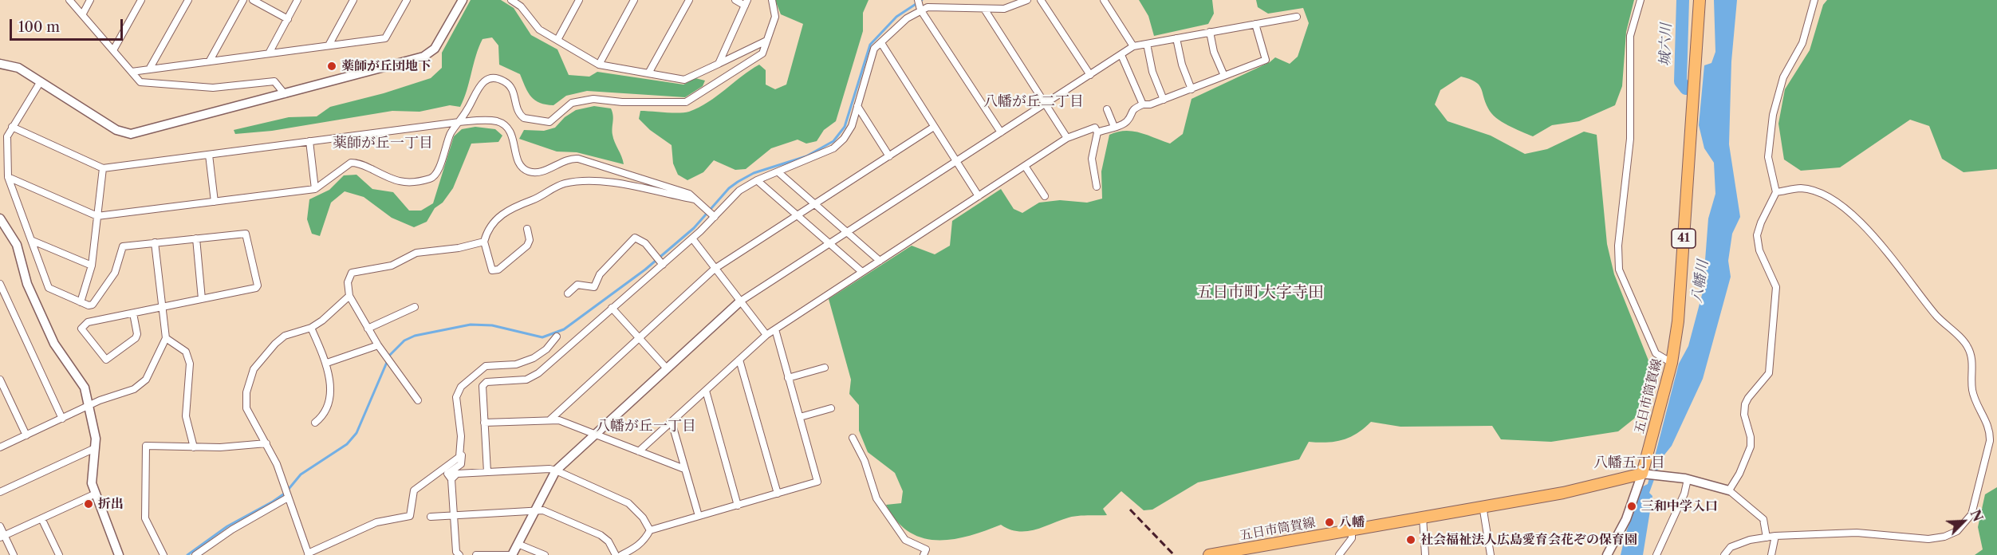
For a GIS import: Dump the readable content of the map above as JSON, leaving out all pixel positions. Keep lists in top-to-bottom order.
{
  "streets": {
    "main road": ["41", "五日市筒賀線"]
  },
  "districts": [
    "八幡が丘二丁目",
    "薬師が丘一丁目",
    "五日市町大字寺田",
    "八幡が丘一丁目",
    "八幡五丁目"
  ],
  "water": ["城六川", "八幡川"],
  "places": [
    "薬師が丘団地下",
    "折出",
    "三和中学入口",
    "八幡",
    "社会福祉法人広島愛育会花ぞの保育園"
  ],
  "scale_bar": "100 m",
  "north": "top right"
}
